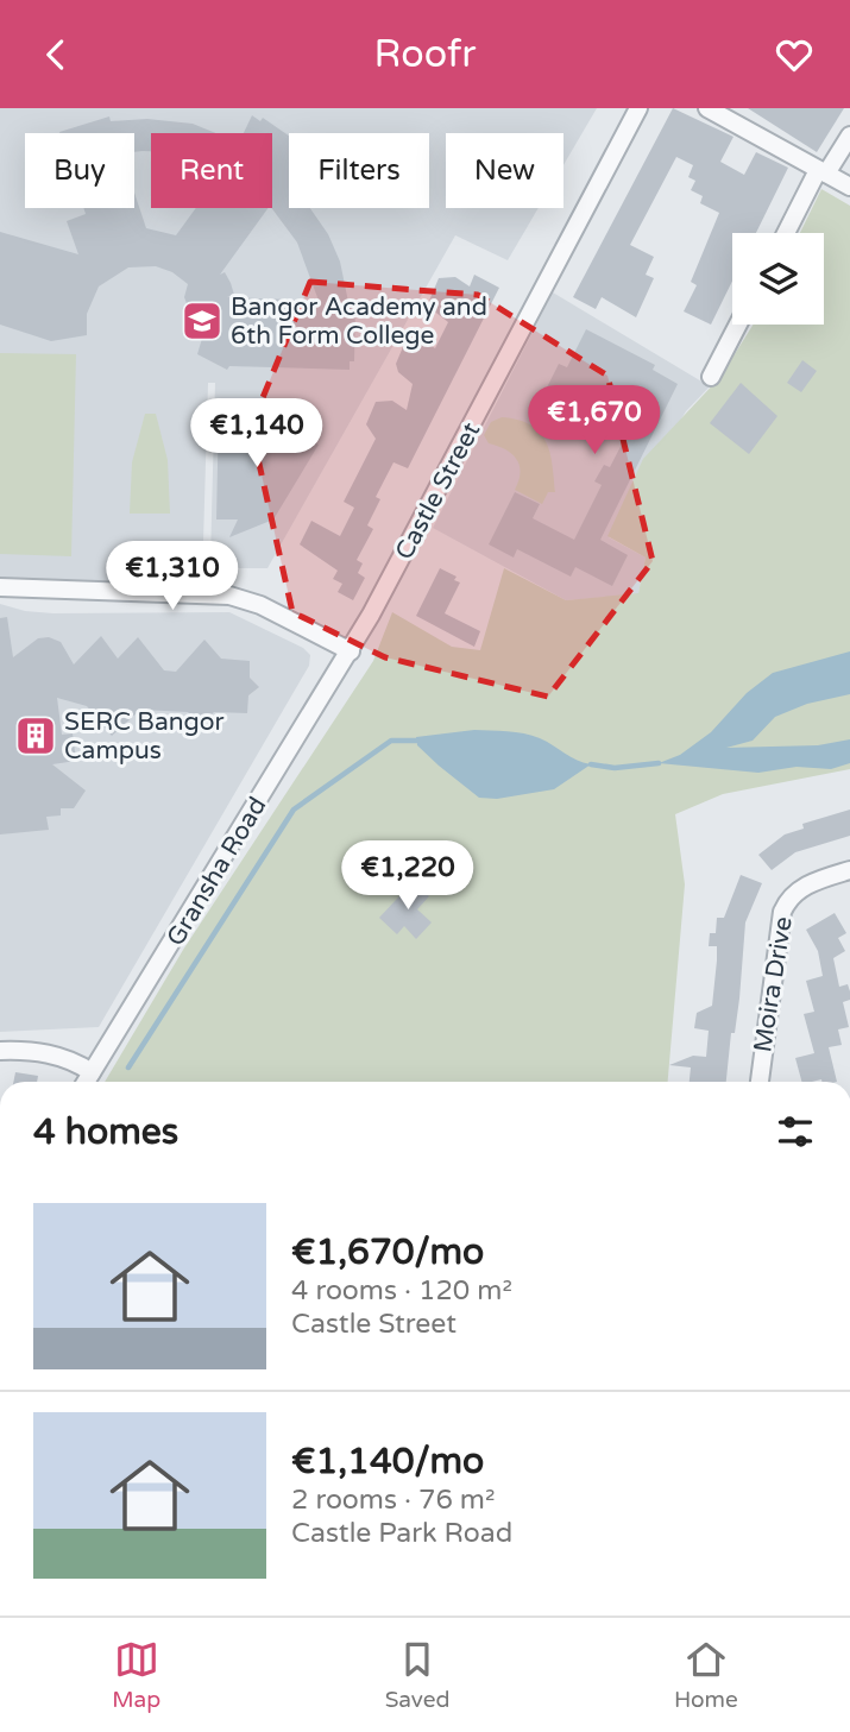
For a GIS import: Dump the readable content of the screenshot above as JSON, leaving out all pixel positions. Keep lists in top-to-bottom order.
{
  "streets": {
    "street": ["Castle Street", "Gransha Road", "Moira Drive"]
  },
  "crossings": [
    ["Castle Street", "Gransha Road"]
  ],
  "places": {
    "school or university": ["Bangor Academy and 6th Form College"],
    "building": ["SERC Bangor Campus"]
  },
  "page": {
    "header": "Roofr",
    "chip": [
      "Buy",
      "Rent",
      "Filters",
      "New"
    ],
    "price": [
      "€1,670",
      "€1,140",
      "€1,310",
      "€1,220"
    ],
    "heading": "4 homes",
    "list": [
      {
        "name": "€1,670/mo",
        "note": "4 rooms · 120 m² · Castle Street"
      },
      {
        "name": "€1,140/mo",
        "note": "2 rooms · 76 m² · Castle Park Road"
      }
    ],
    "tabs": ["Map", "Saved", "Home"]
  }
}
